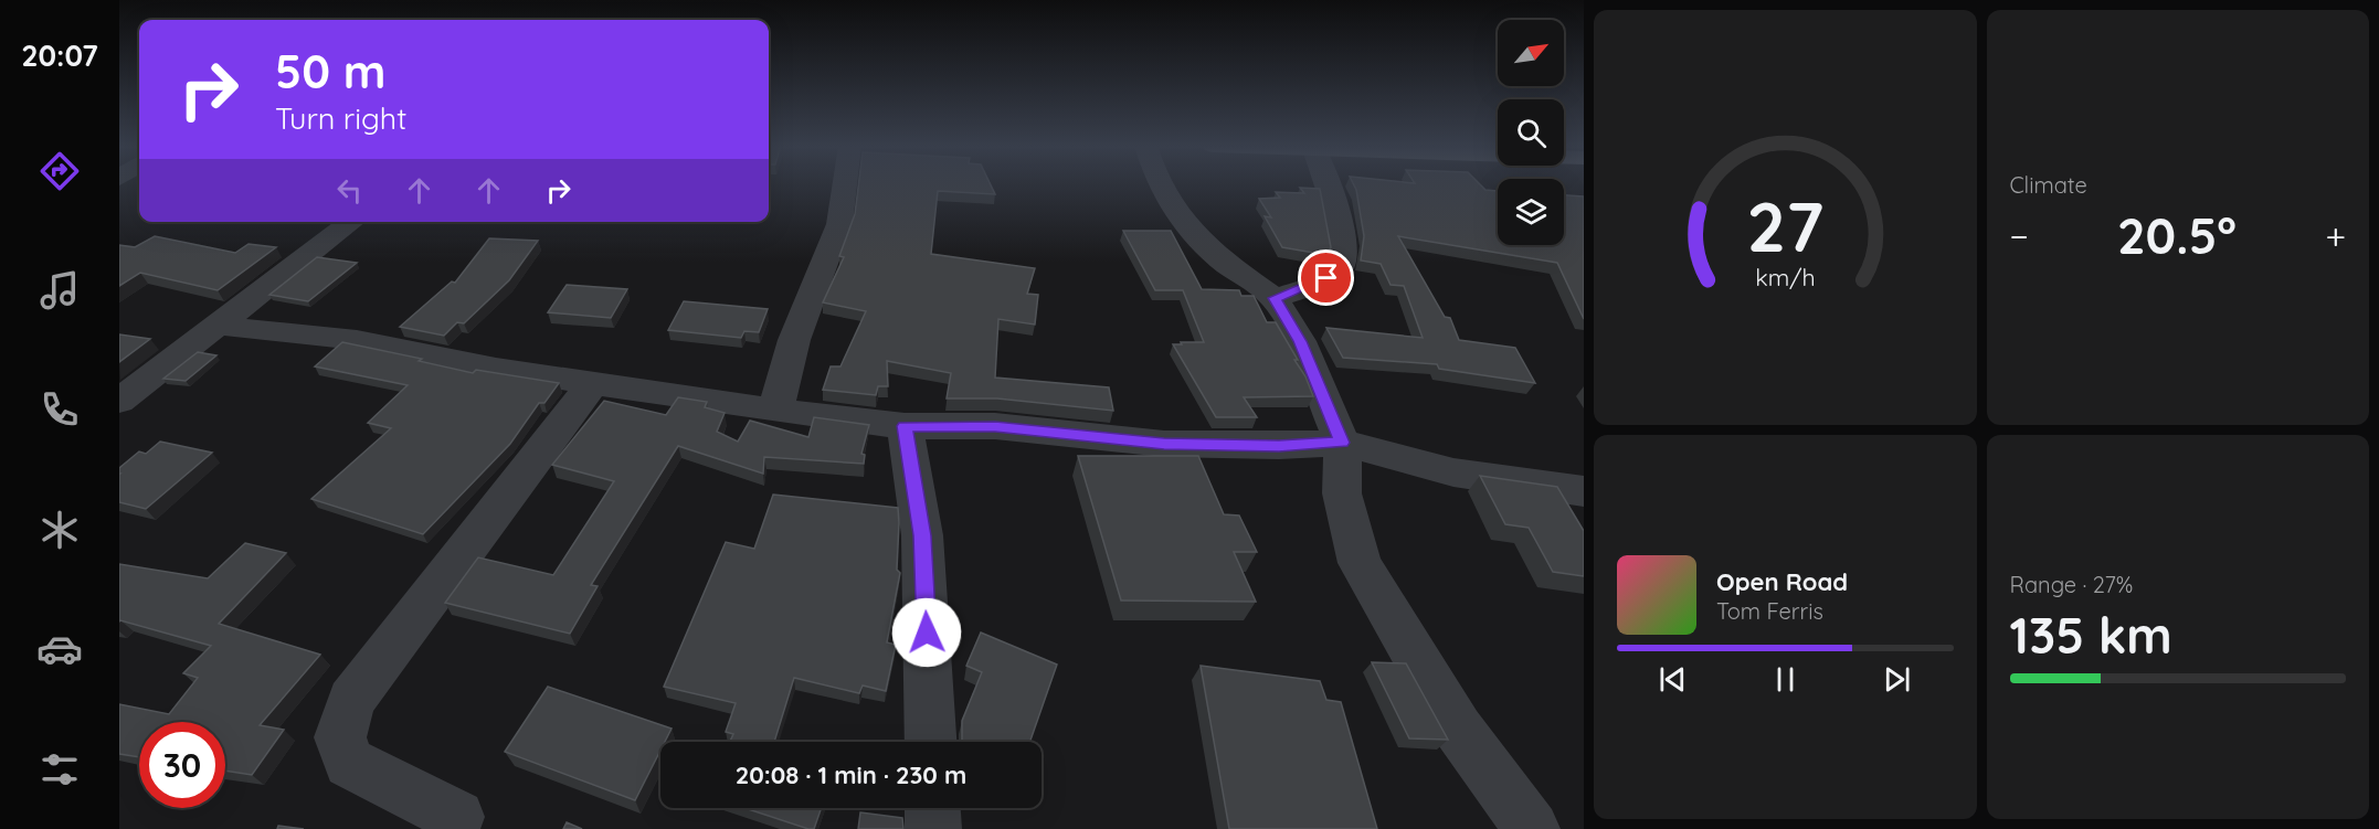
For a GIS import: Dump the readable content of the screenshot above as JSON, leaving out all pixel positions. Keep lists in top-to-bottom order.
{
  "north": "top right",
  "page": {
    "tabs": "20:07",
    "tile": [
      "Climate",
      ["Range · 27%", "135 km"]
    ],
    "turn": ["50 m", "Turn right"],
    "heat": ["−", "20.5°", "+"],
    "song": ["Open Road", "Tom Ferris"],
    "limit": "30",
    "trip": "20:08 · 1 min · 230 m",
    "gauge": ["27", "km/h"]
  }
}
